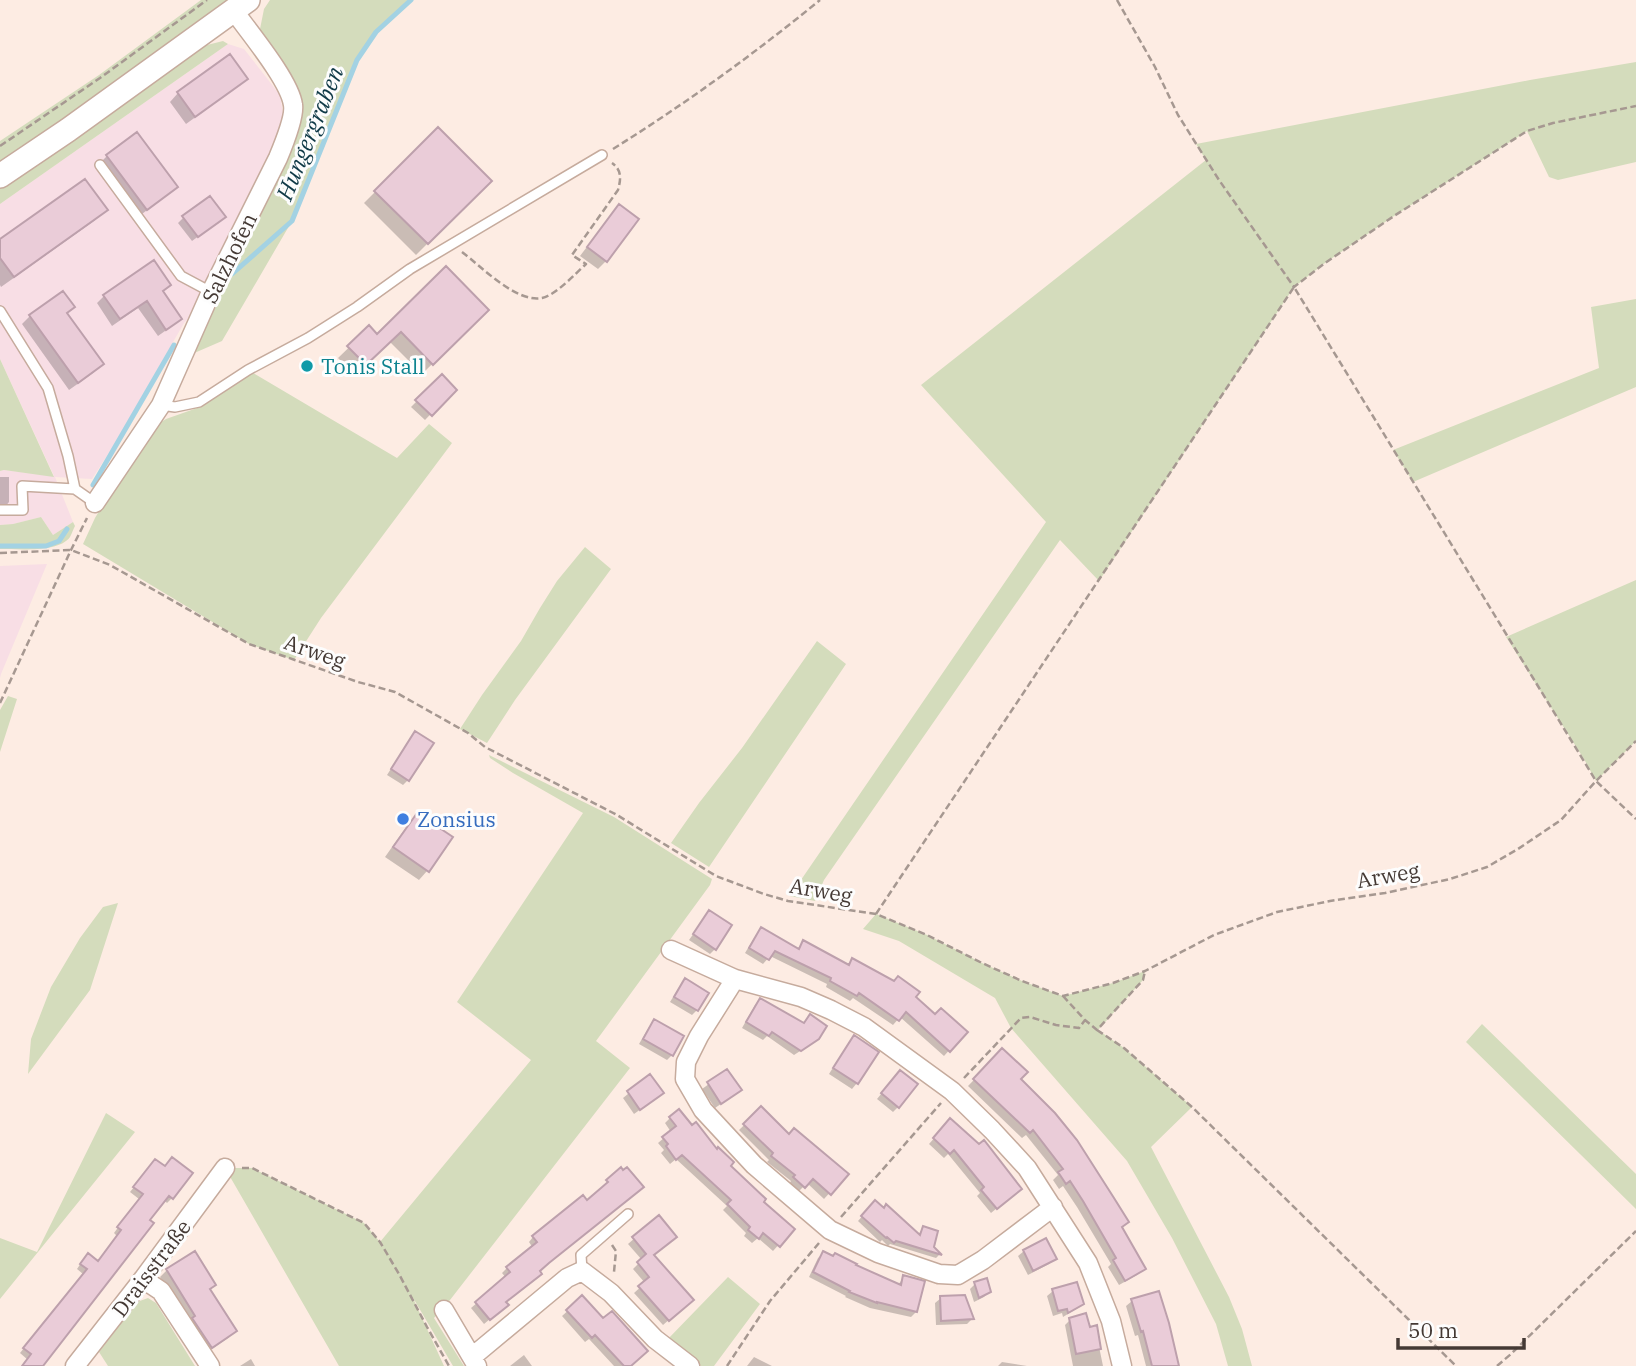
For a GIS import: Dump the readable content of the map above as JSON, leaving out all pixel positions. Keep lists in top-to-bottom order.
{
  "streets": {
    "street": ["Salzhofen", "Draisstraße"],
    "path": ["Arweg"]
  },
  "water": ["Hungergraben"],
  "places": ["Tonis Stall", "Zonsius"],
  "scale_bar": "50 m"
}
